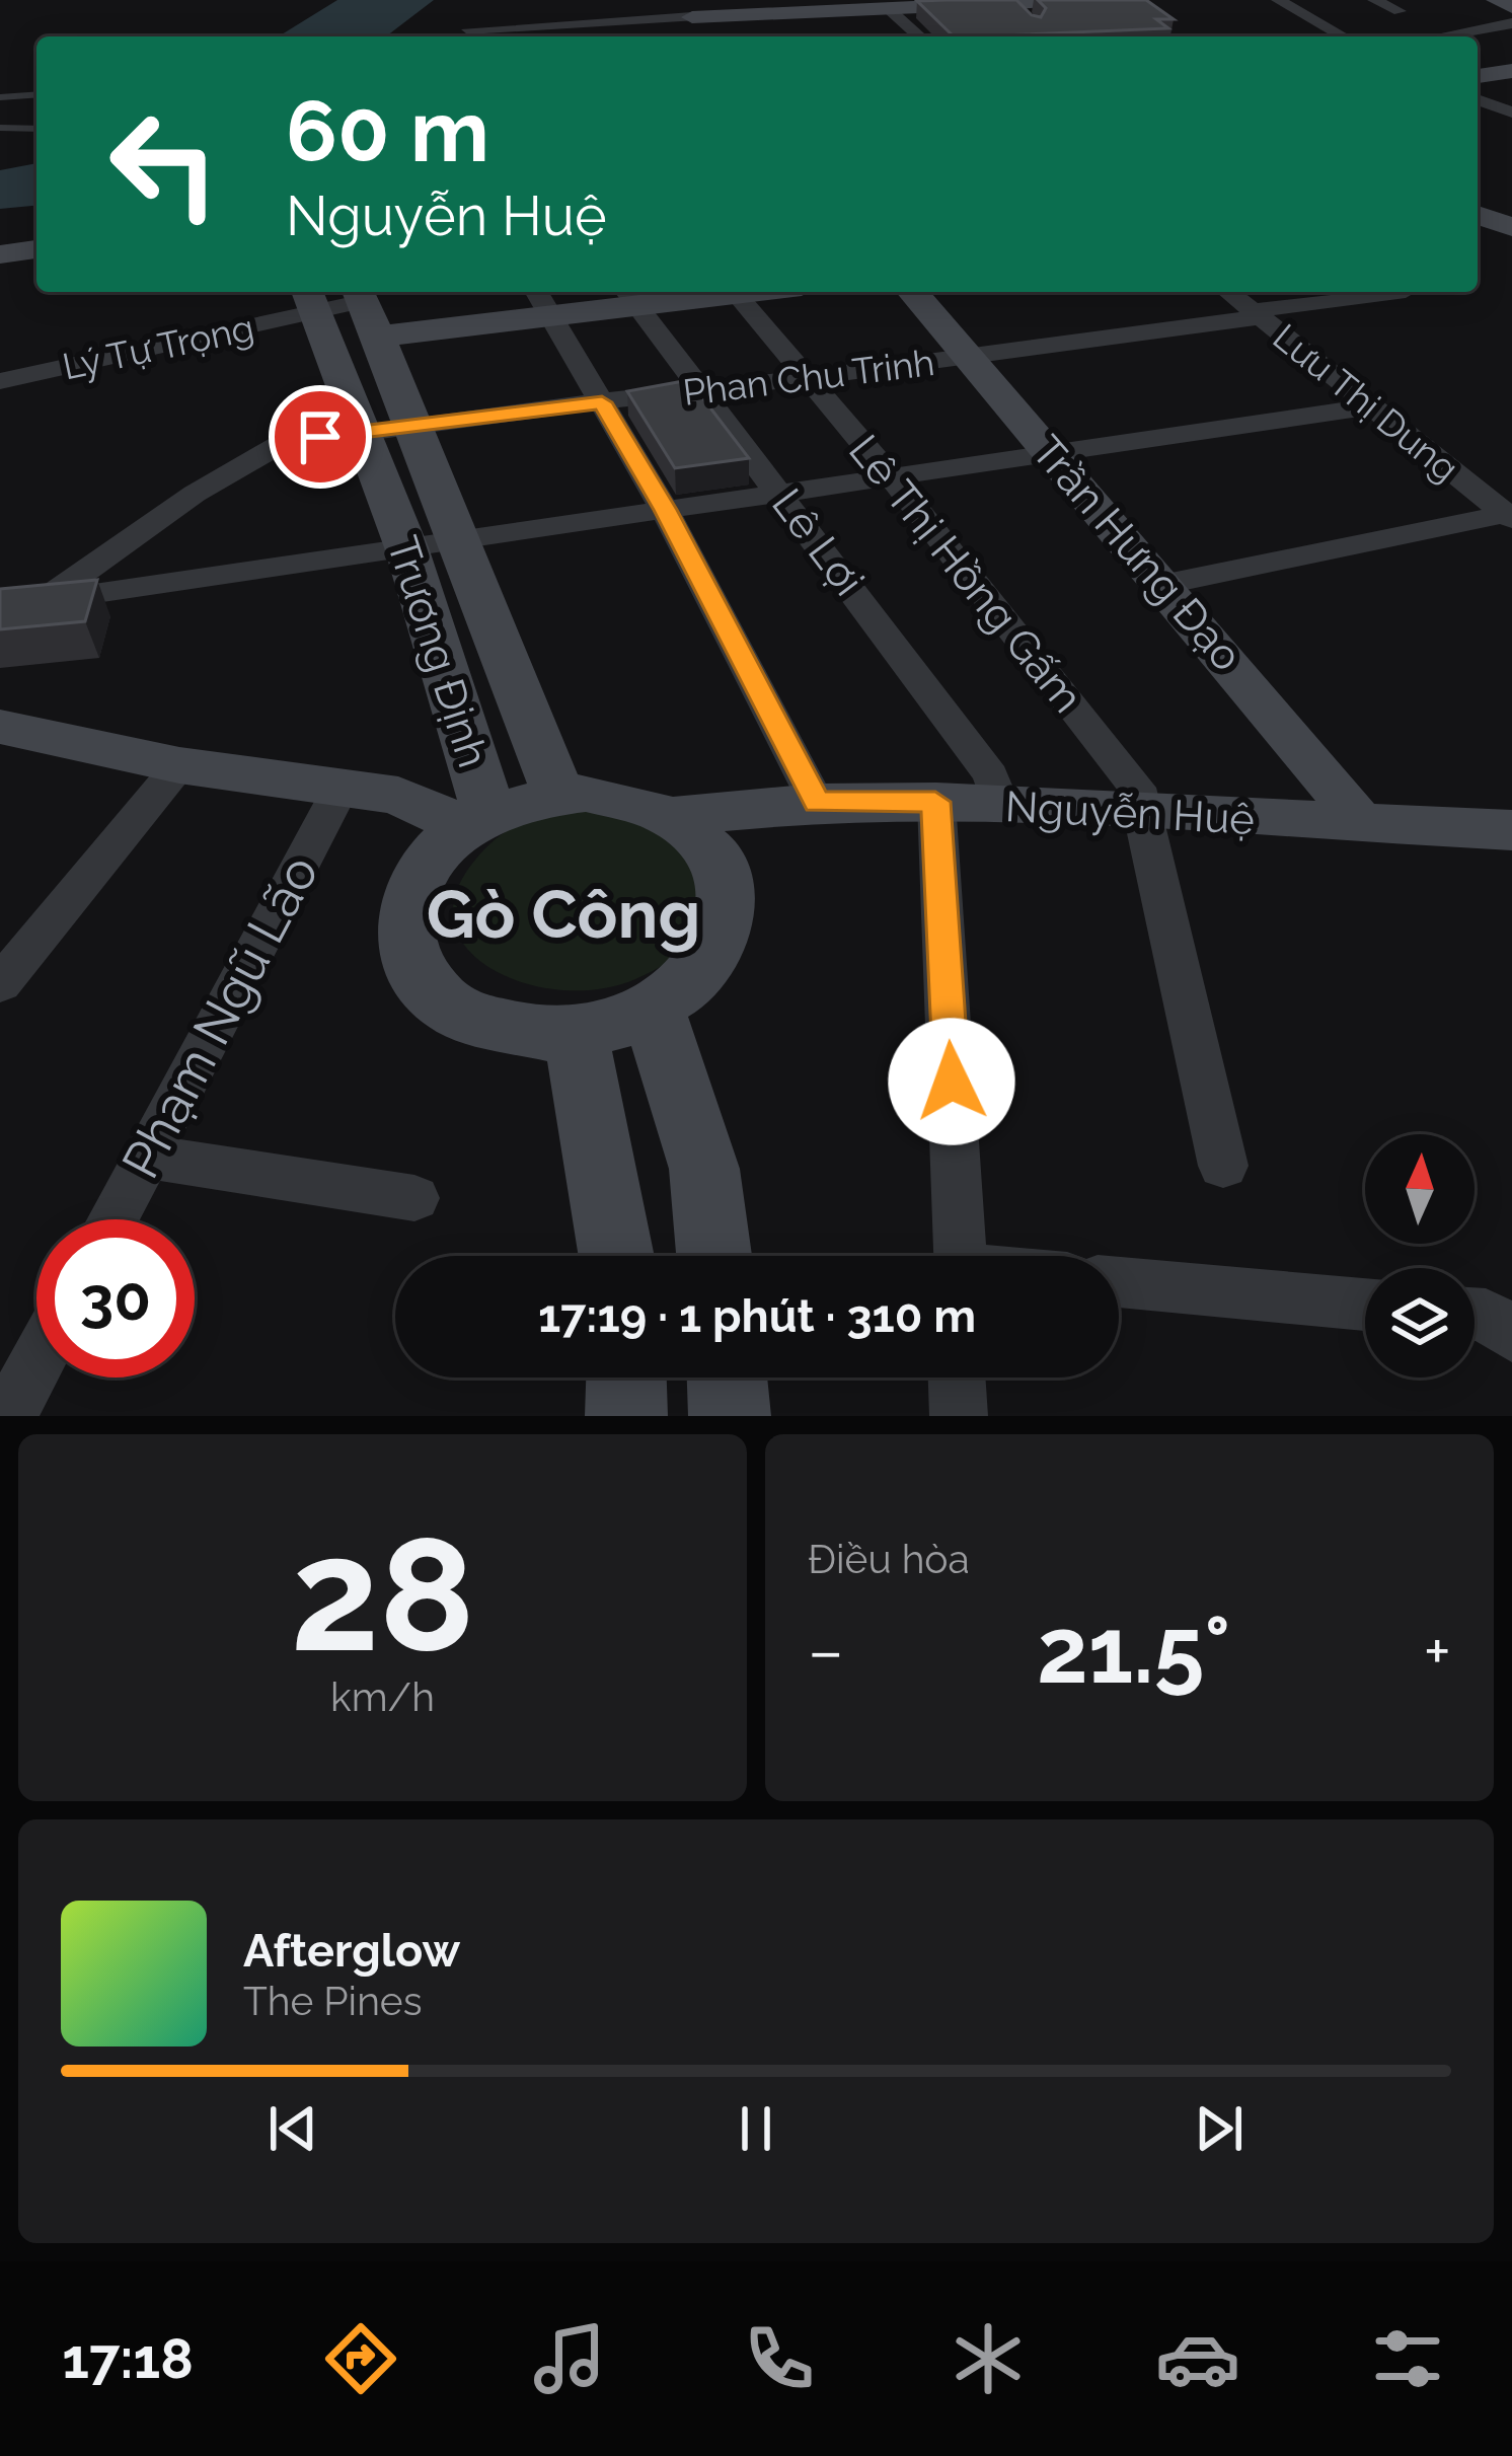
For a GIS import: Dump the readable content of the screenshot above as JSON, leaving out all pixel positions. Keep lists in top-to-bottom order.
{
  "streets": {
    "main road": ["Trần Hưng Đạo", "Trương Định", "Nguyễn Huệ"],
    "street": [
      "Lý Tự Trọng",
      "Phan Chu Trinh",
      "Lưu Thị Dung",
      "Lê Lợi",
      "Lê Thị Hồng Gấm",
      "Phạm Ngũ Lão"
    ]
  },
  "crossings": [
    ["Lý Tự Trọng", "Trương Định"],
    ["Phan Chu Trinh", "Lưu Thị Dung"],
    ["Phan Chu Trinh", "Lê Lợi"],
    ["Phan Chu Trinh", "Trần Hưng Đạo"],
    ["Phan Chu Trinh", "Lê Thị Hồng Gấm"],
    ["Phan Chu Trinh", "Trương Định"],
    ["Lê Lợi", "Nguyễn Huệ"],
    ["Trần Hưng Đạo", "Nguyễn Huệ"],
    ["Lê Thị Hồng Gấm", "Nguyễn Huệ"],
    ["Trương Định", "Nguyễn Huệ"]
  ],
  "districts": ["Gò Công"],
  "north": "top",
  "page": {
    "turn": ["60 m", "Nguyễn Huệ"],
    "limit": "30",
    "trip": "17:19 · 1 phút · 310 m",
    "tile": [
      ["28", "km/h"],
      "Điều hòa"
    ],
    "heat": ["−", "21.5°", "+"],
    "song": ["Afterglow", "The Pines"],
    "tabs": "17:18"
  }
}
